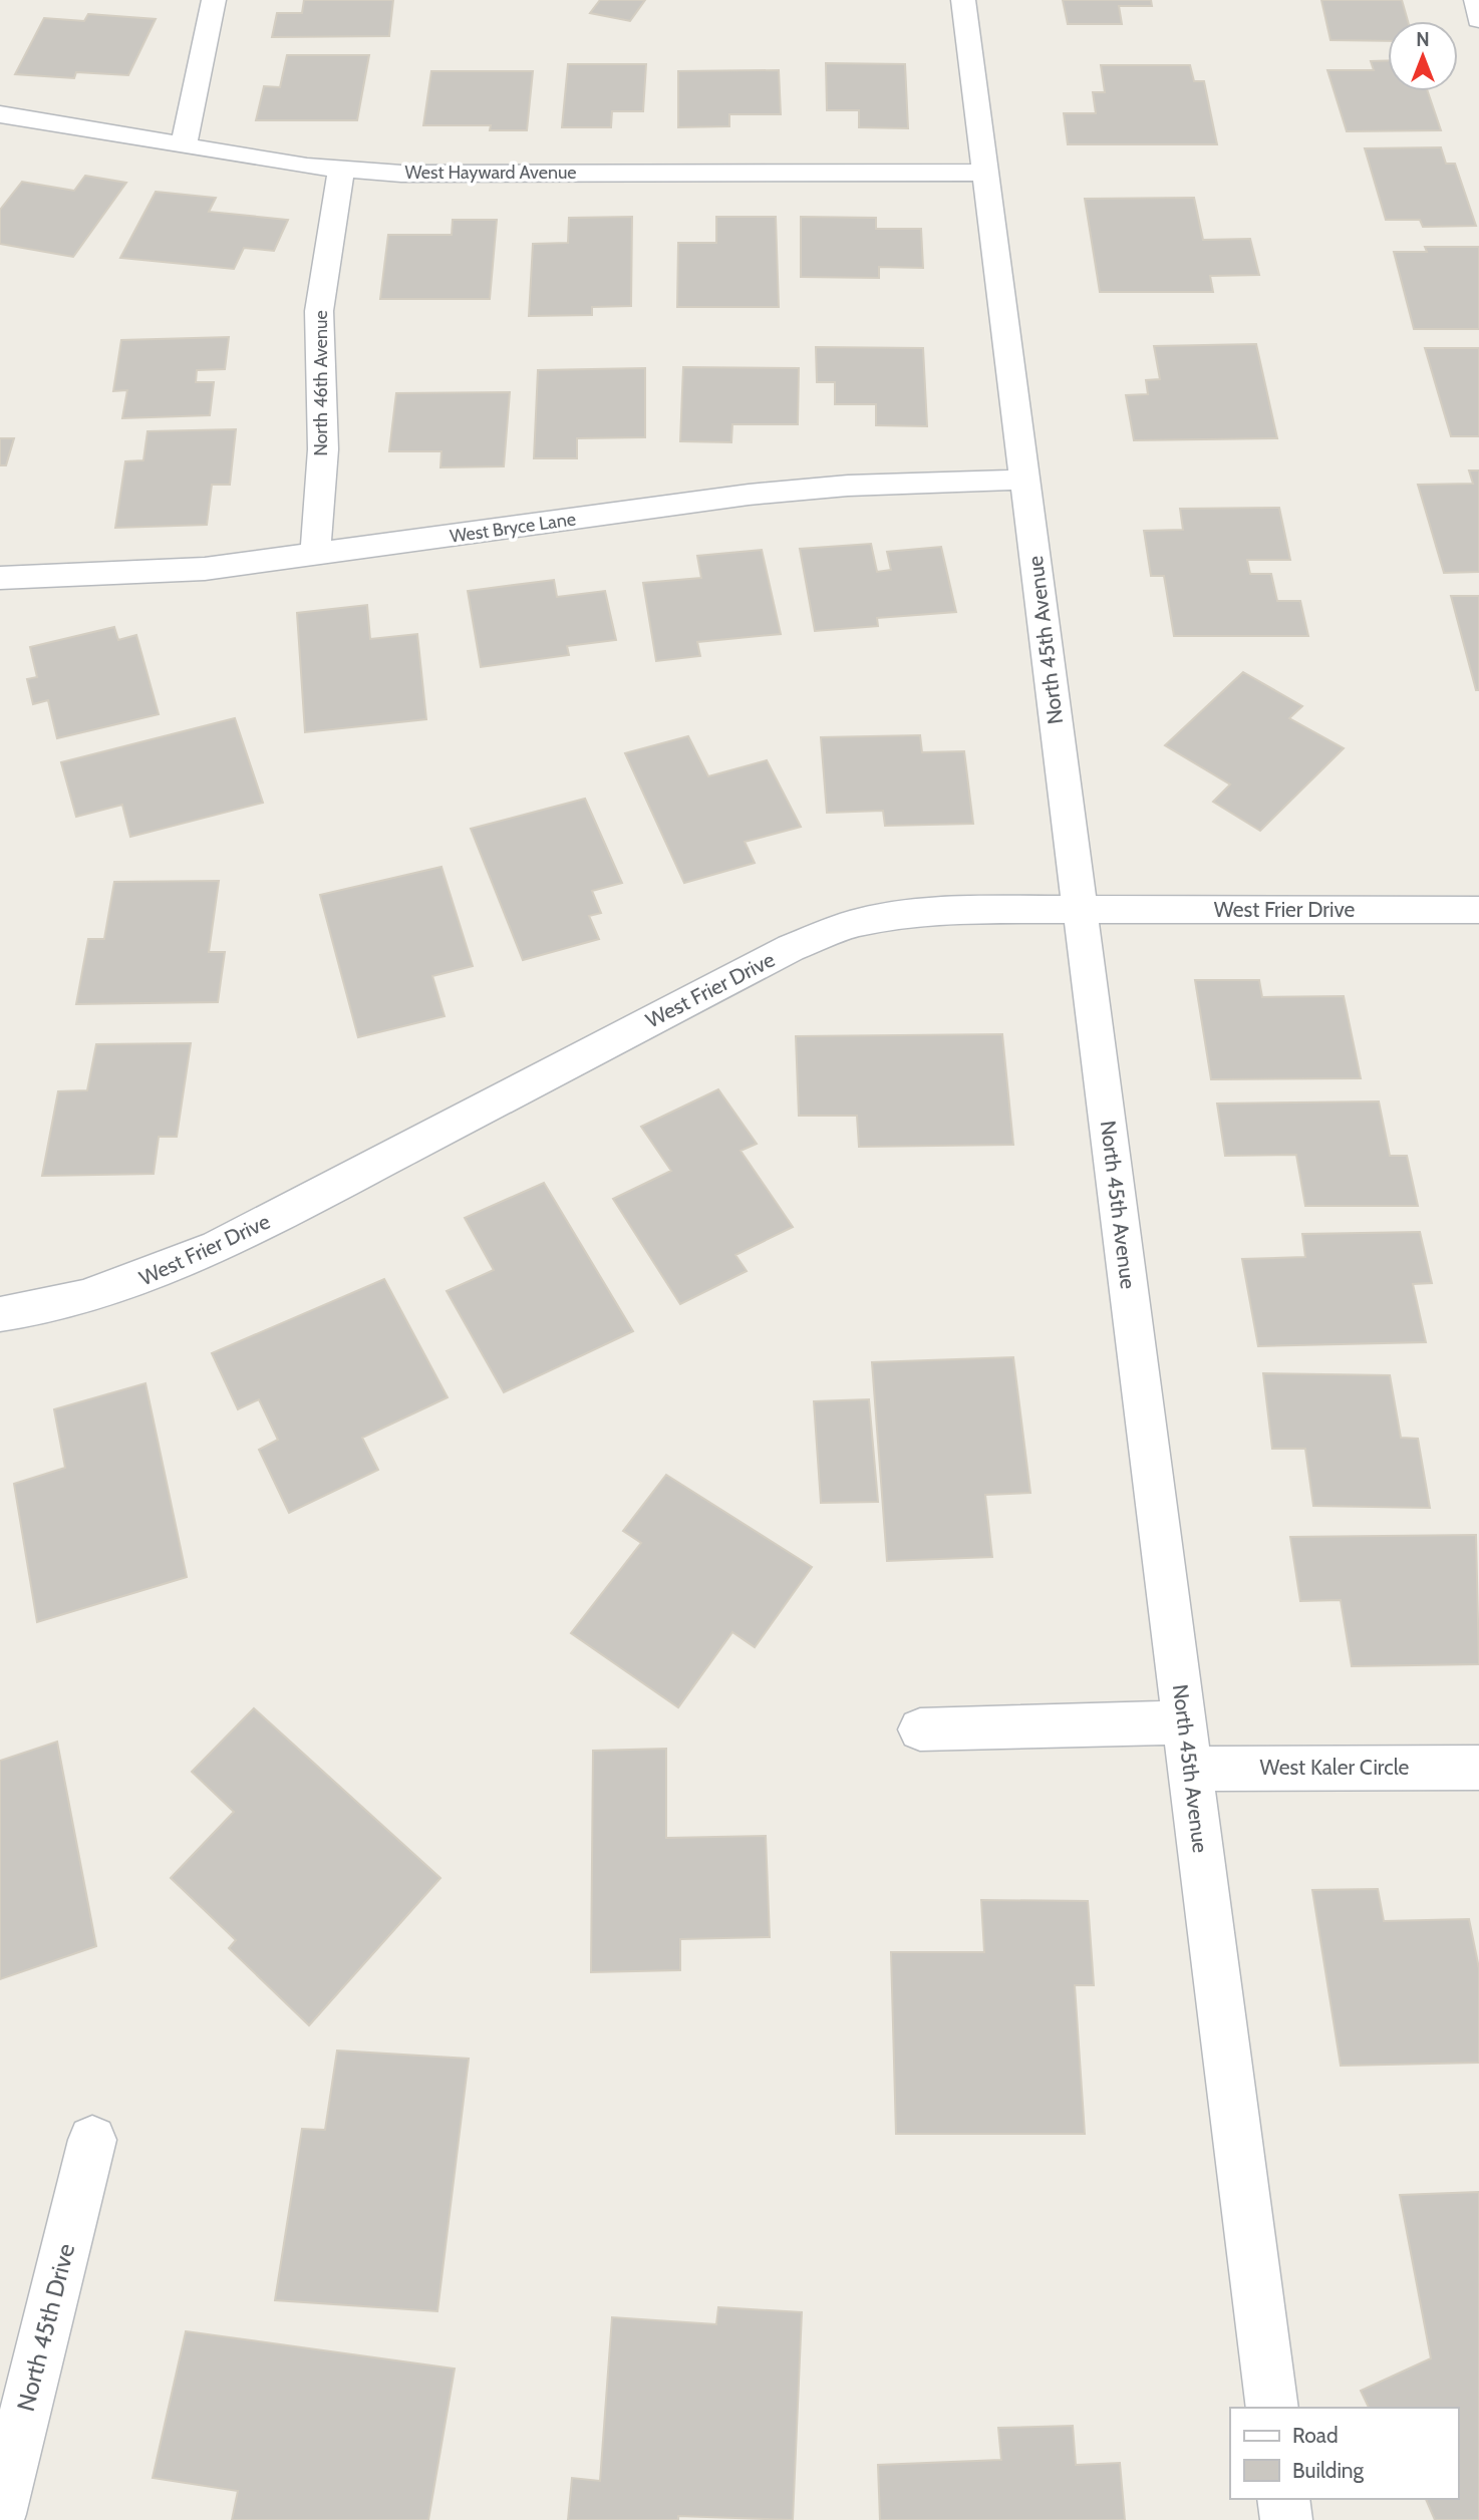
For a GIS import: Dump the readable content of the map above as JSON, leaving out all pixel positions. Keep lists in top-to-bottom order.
{
  "streets": {
    "street": [
      "West Hayward Avenue",
      "North 46th Avenue",
      "West Bryce Lane",
      "North 45th Avenue",
      "West Frier Drive",
      "West Kaler Circle",
      "North 45th Drive"
    ]
  },
  "crossings": [
    ["West Hayward Avenue", "North 46th Avenue"],
    ["West Hayward Avenue", "North 45th Avenue"],
    ["North 46th Avenue", "West Bryce Lane"],
    ["West Bryce Lane", "North 45th Avenue"],
    ["North 45th Avenue", "West Frier Drive"],
    ["North 45th Avenue", "West Kaler Circle"]
  ],
  "legend": ["Road", "Building"],
  "north": "top"
}
